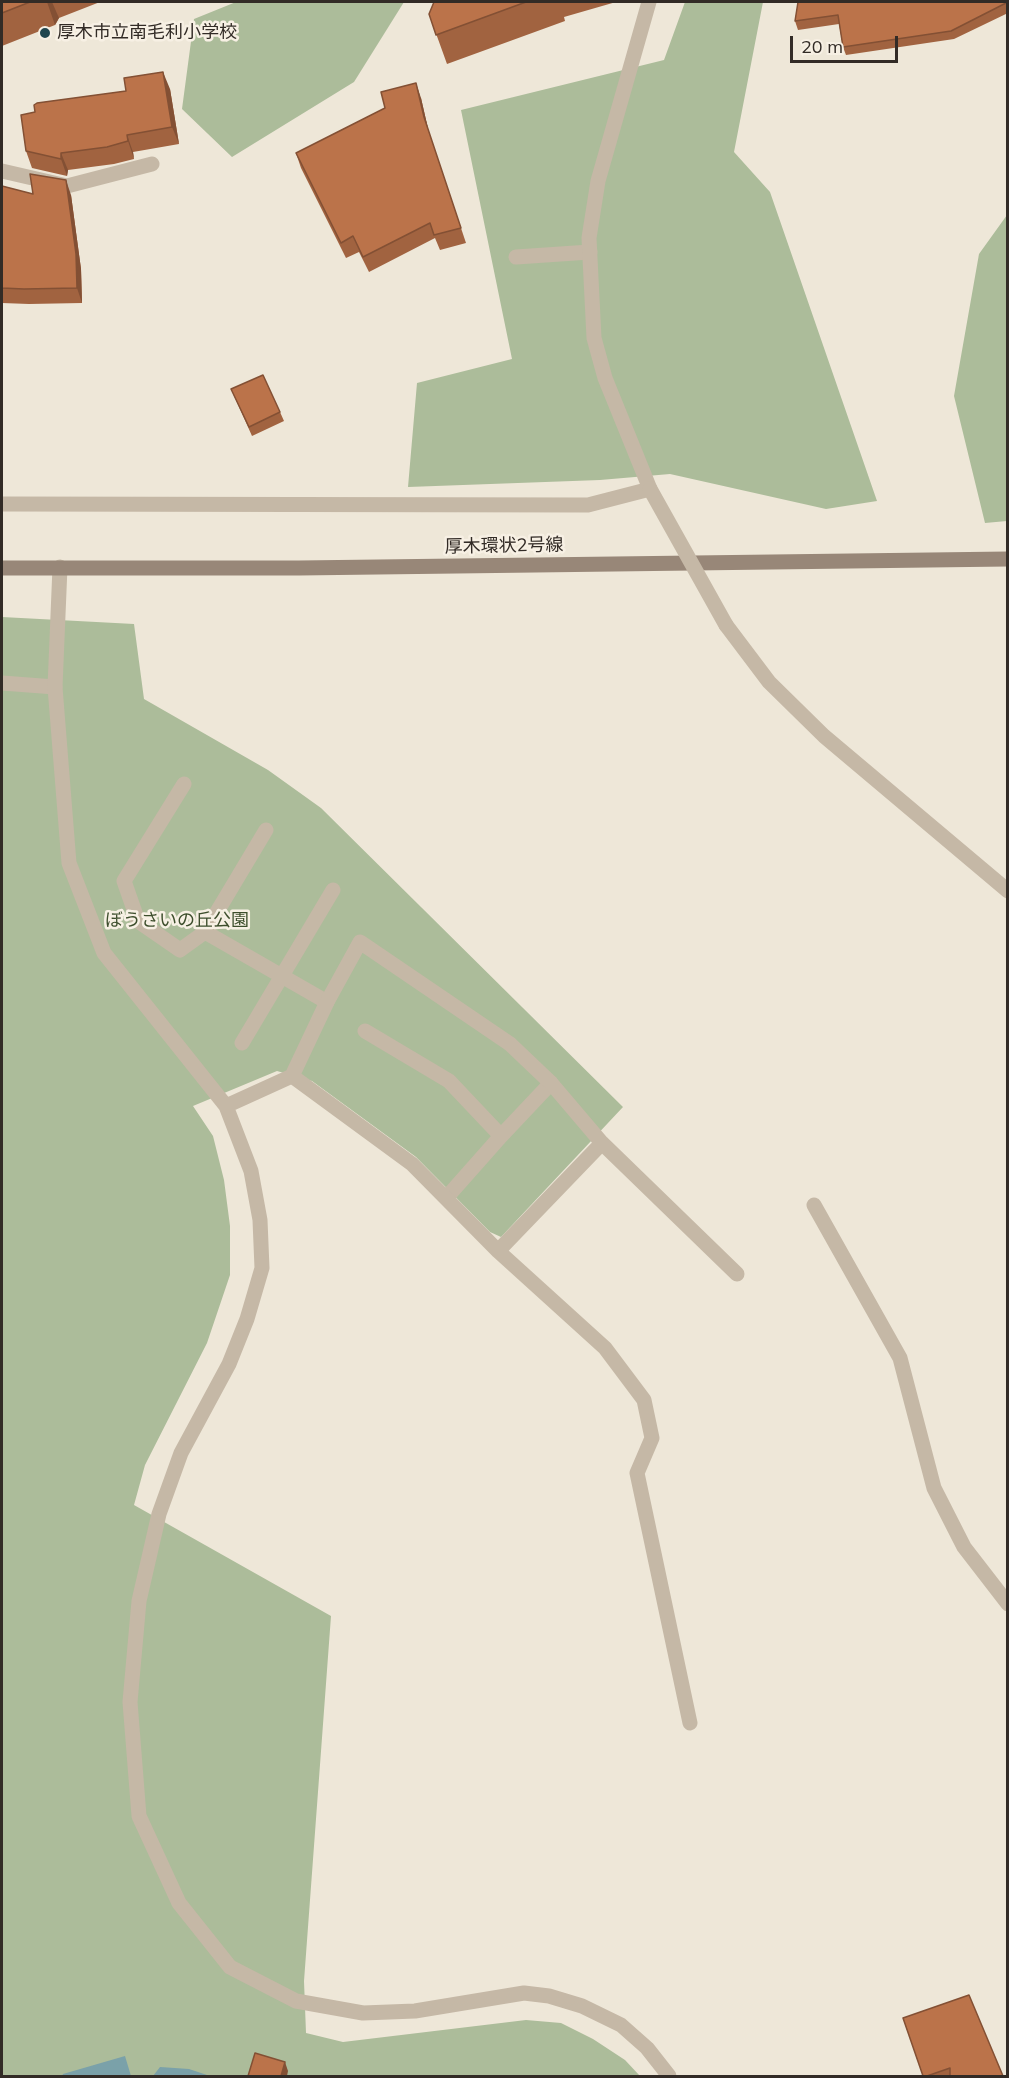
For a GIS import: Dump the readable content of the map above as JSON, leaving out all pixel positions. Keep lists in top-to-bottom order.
{
  "streets": {
    "street": ["厚木環状2号線"]
  },
  "parks": ["ぼうさいの丘公園"],
  "places": ["厚木市立南毛利小学校"],
  "scale_bar": "20 m"
}
